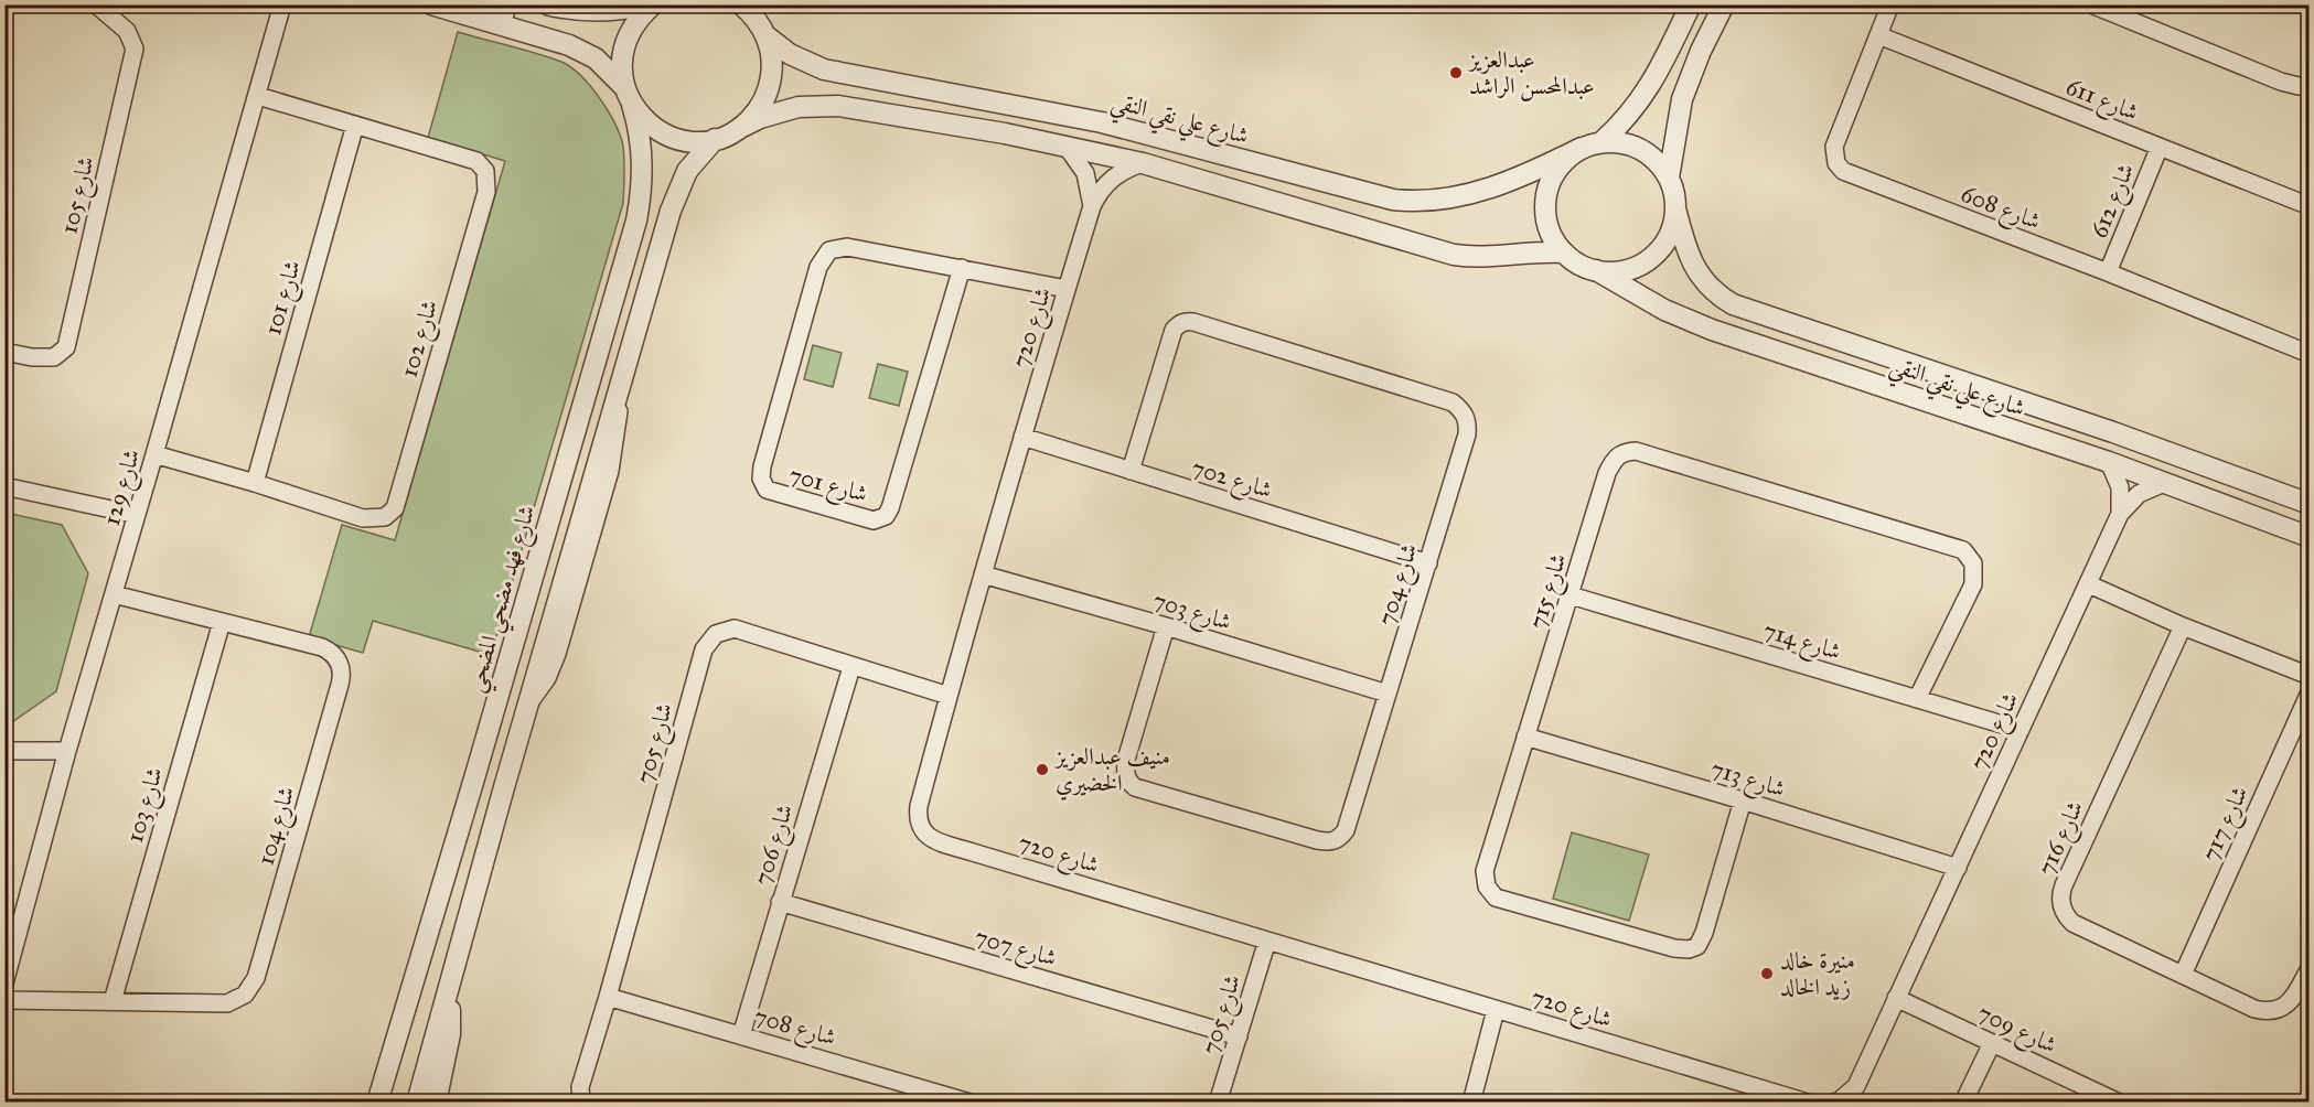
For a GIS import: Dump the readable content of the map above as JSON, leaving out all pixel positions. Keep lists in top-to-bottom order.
{
  "streets": {
    "street": [
      "شارع 611",
      "شارع علي نقي النقي",
      "شارع 105",
      "شارع 612",
      "شارع 608",
      "شارع 101",
      "شارع 720",
      "شارع 102",
      "شارع 702",
      "شارع 701",
      "شارع 129",
      "شارع 704",
      "شارع 715",
      "شارع فهد مضحي المضحي",
      "شارع 703",
      "شارع 714",
      "شارع 705",
      "شارع 713",
      "شارع 103",
      "شارع 717",
      "شارع 104",
      "شارع 716",
      "شارع 706",
      "شارع 707",
      "شارع 708",
      "شارع 709"
    ]
  },
  "crossings": [
    ["شارع 611", "شارع 612"],
    ["شارع 611", "شارع 608"],
    ["شارع علي نقي النقي", "شارع 720"],
    ["شارع 612", "شارع 608"],
    ["شارع 101", "شارع 102"],
    ["شارع 720", "شارع 702"],
    ["شارع 720", "شارع 701"],
    ["شارع 720", "شارع 703"],
    ["شارع 720", "شارع 714"],
    ["شارع 720", "شارع 705"],
    ["شارع 720", "شارع 713"],
    ["شارع 720", "شارع 709"],
    ["شارع 102", "شارع 129"],
    ["شارع 702", "شارع 704"],
    ["شارع 129", "شارع 104"],
    ["شارع 704", "شارع 703"],
    ["شارع 715", "شارع 714"],
    ["شارع 715", "شارع 713"],
    ["شارع 705", "شارع 706"],
    ["شارع 705", "شارع 707"],
    ["شارع 705", "شارع 708"],
    ["شارع 103", "شارع 104"],
    ["شارع 717", "شارع 716"],
    ["شارع 706", "شارع 707"],
    ["شارع 706", "شارع 708"]
  ],
  "places": ["عبدالعزيز عبدالمحسن الراشد", "منيف عبدالعزيز الخضيري", "منيرة خالد زيد الخالد"]
}
